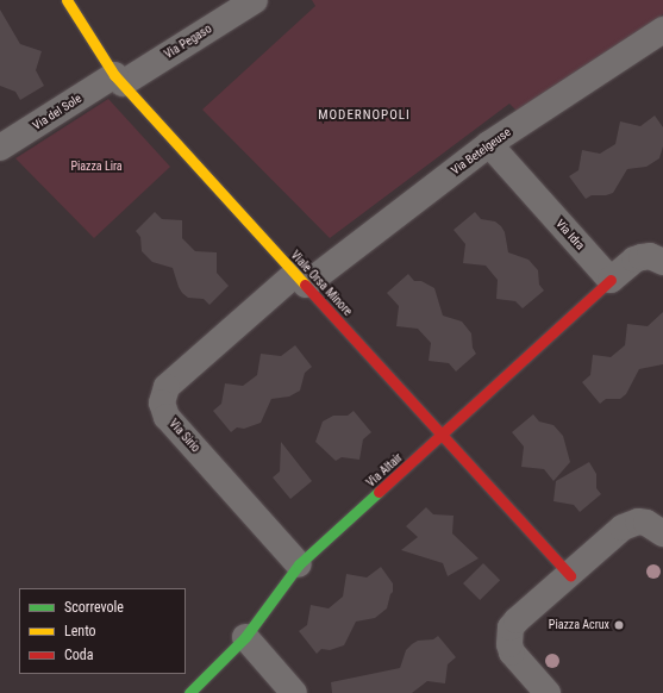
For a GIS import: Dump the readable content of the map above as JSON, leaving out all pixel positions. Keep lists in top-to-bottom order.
{
  "streets": {
    "street": [
      "Via Pegaso",
      "Via del Sole",
      "Via Betelgeuse",
      "Via Idra",
      "Viale Orsa Minore",
      "Via Sirio",
      "Via Altair"
    ]
  },
  "crossings": [
    ["Via Pegaso", "Via del Sole"],
    ["Via Pegaso", "Viale Orsa Minore"],
    ["Via del Sole", "Viale Orsa Minore"],
    ["Via Betelgeuse", "Via Idra"],
    ["Via Betelgeuse", "Viale Orsa Minore"],
    ["Via Betelgeuse", "Via Sirio"],
    ["Via Idra", "Via Altair"],
    ["Viale Orsa Minore", "Via Sirio"],
    ["Viale Orsa Minore", "Via Altair"],
    ["Via Sirio", "Via Altair"]
  ],
  "districts": ["MODERNOPOLI"],
  "parks": ["Piazza Lira"],
  "places": ["Piazza Acrux"],
  "legend": ["Scorrevole", "Lento", "Coda"]
}
